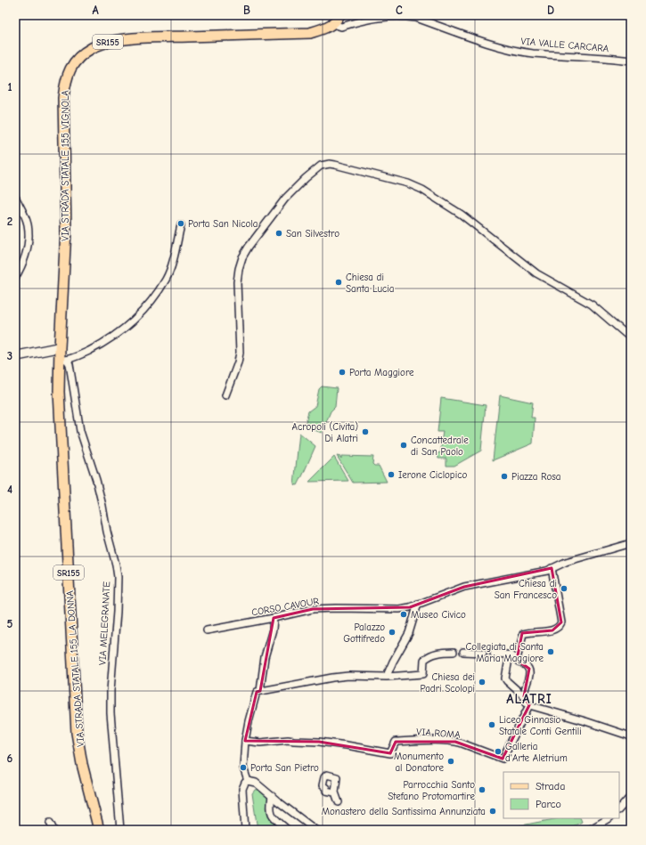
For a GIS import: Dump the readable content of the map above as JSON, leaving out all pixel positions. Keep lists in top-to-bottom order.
{
  "streets": {
    "main road": ["SR155", "VIA STRADA STATALE 155 VIGNOLA", "VIA STRADA STATALE 155 LA DONNA"],
    "street": [
      "VIA VALLE CARCARA",
      "CORSO CAVOUR",
      "VIA MELEGRANATE",
      "VIA ROMA"
    ]
  },
  "crossings": [
    ["VIA VALLE CARCARA", "VIA STRADA STATALE 155 VIGNOLA"],
    ["VIA STRADA STATALE 155 VIGNOLA", "VIA STRADA STATALE 155 LA DONNA"],
    ["VIA MELEGRANATE", "VIA STRADA STATALE 155 LA DONNA"]
  ],
  "districts": ["ALATRI"],
  "places": [
    "Porta San Nicola",
    "San Silvestro",
    "Chiesa di Santa Lucia",
    "Porta Maggiore",
    "Acropoli (Civita) Di Alatri",
    "Concattedrale di San Paolo",
    "Ierone Ciclopico",
    "Piazza Rosa",
    "Chiesa di San Francesco",
    "Museo Civico",
    "Palazzo Gottifredo",
    "Collegiata di Santa Maria Maggiore",
    "Chiesa dei Padri Scolopi",
    "Liceo Ginnasio Statale Conti Gentili",
    "Galleria d'Arte Aletrium",
    "Monumento al Donatore",
    "Porta San Pietro",
    "Parrocchia Santo Stefano Protomartire",
    "Monastero della Santissima Annunziata"
  ],
  "legend": ["Strada", "Parco"],
  "grid": {
    "columns": [
      "A",
      "B",
      "C",
      "D"
    ],
    "rows": [
      "1",
      "2",
      "3",
      "4",
      "5",
      "6"
    ]
  }
}
